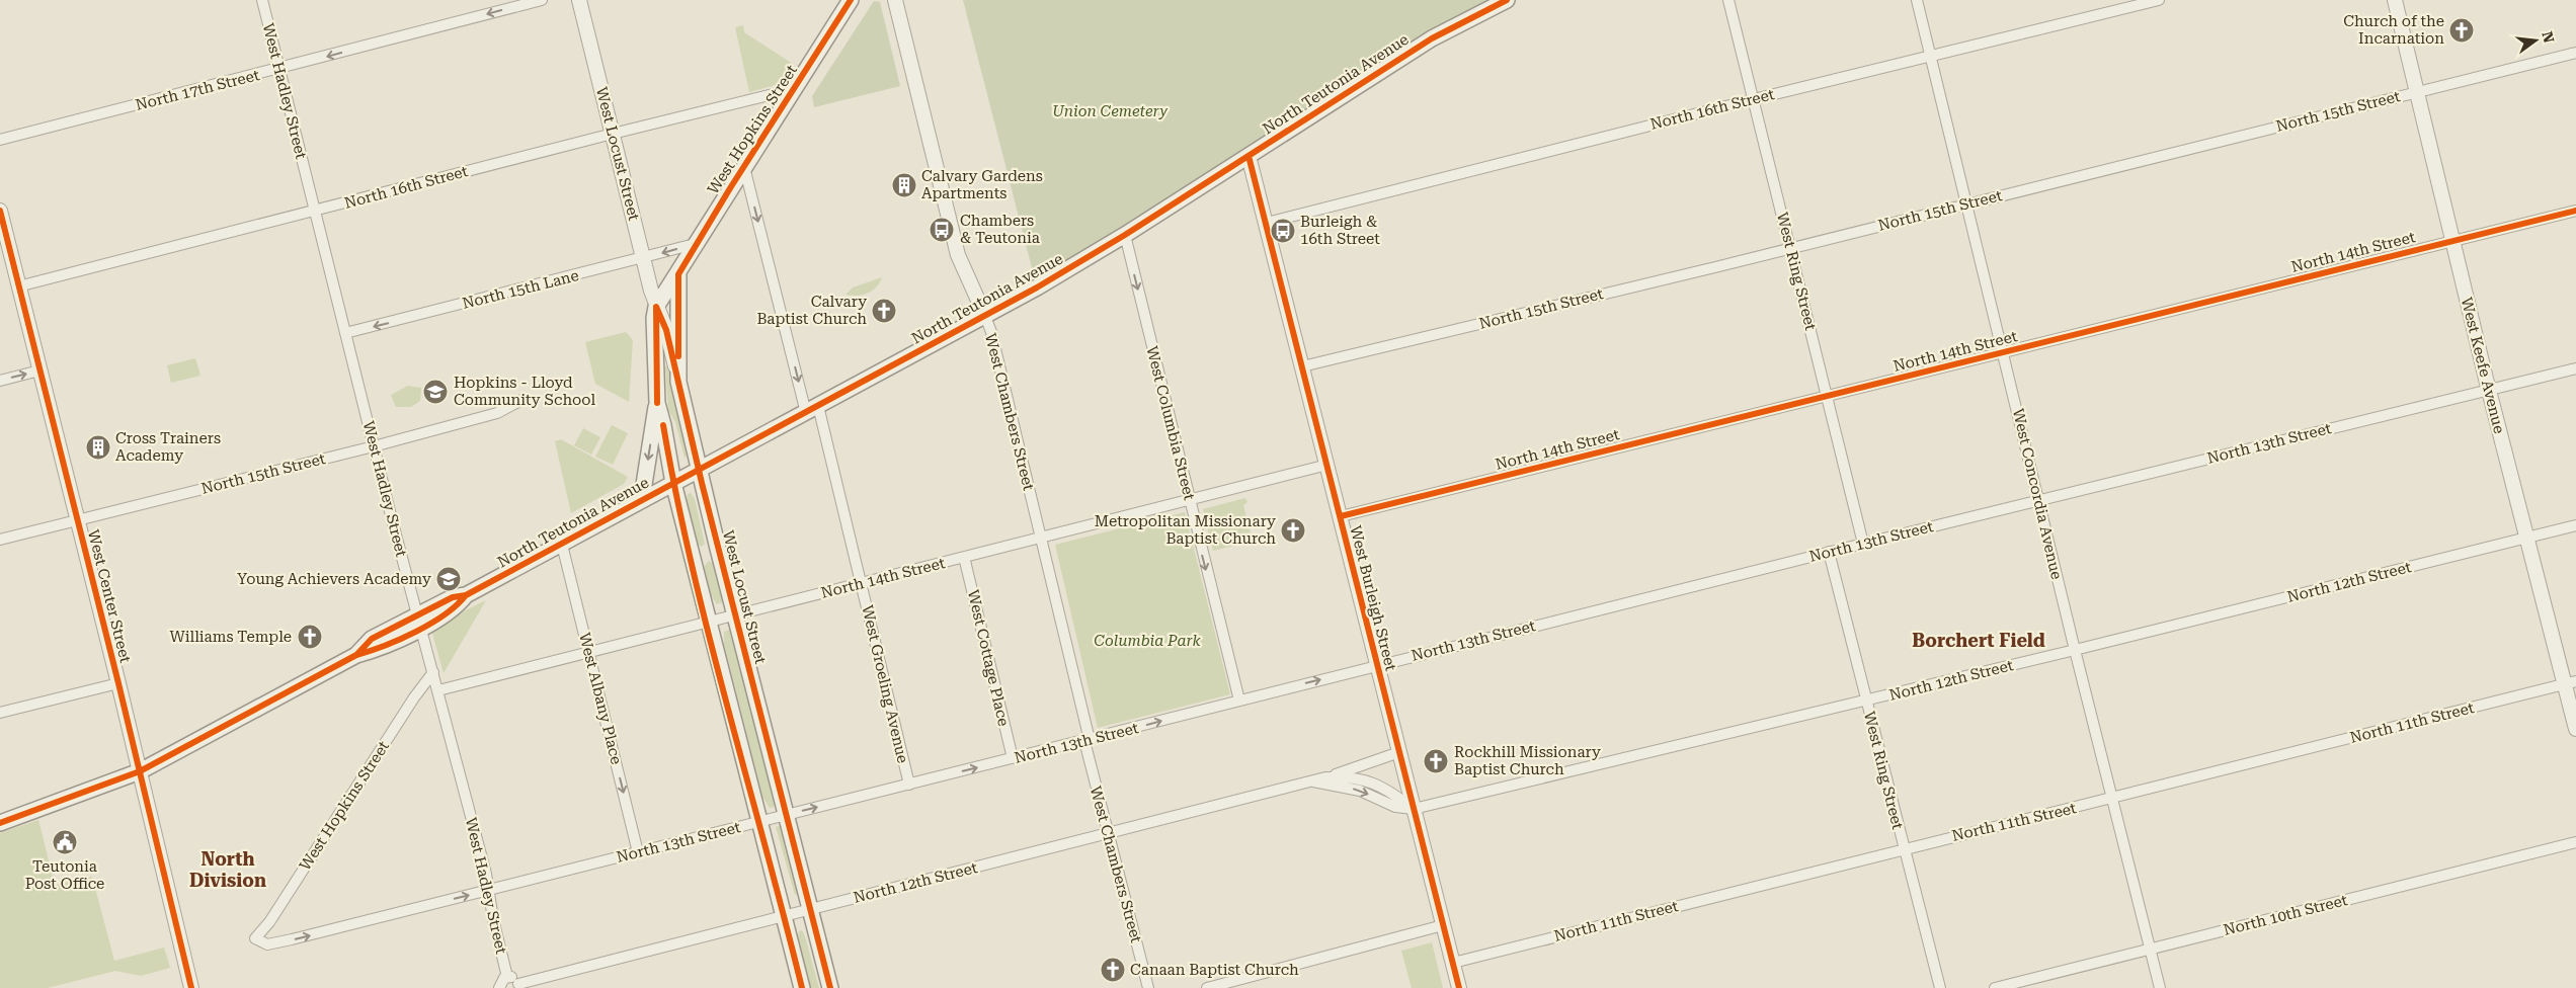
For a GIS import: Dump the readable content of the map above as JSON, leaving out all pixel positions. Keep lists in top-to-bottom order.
{
  "streets": {
    "main road": ["North Teutonia Avenue", "West Hopkins Street", "West Locust Street"],
    "street": [
      "North 17th Street",
      "West Hadley Street",
      "North 16th Street",
      "North 15th Street",
      "North 14th Street",
      "West Ring Street",
      "North 15th Lane",
      "West Keefe Avenue",
      "West Chambers Street",
      "West Columbia Street",
      "North 13th Street",
      "West Concordia Avenue",
      "North 12th Street",
      "West Center Street",
      "West Burleigh Street",
      "West Cottage Place",
      "West Groeling Avenue",
      "West Albany Place",
      "North 11th Street",
      "North 10th Street"
    ]
  },
  "crossings": [
    ["North Teutonia Avenue", "West Hadley Street"],
    ["North Teutonia Avenue", "West Locust Street"],
    ["North Teutonia Avenue", "West Chambers Street"],
    ["North Teutonia Avenue", "West Columbia Street"],
    ["North Teutonia Avenue", "West Center Street"],
    ["North Teutonia Avenue", "West Burleigh Street"],
    ["North Teutonia Avenue", "West Groeling Avenue"],
    ["North Teutonia Avenue", "West Albany Place"],
    ["North 17th Street", "West Hadley Street"],
    ["West Hadley Street", "North 16th Street"],
    ["West Hadley Street", "North 15th Street"],
    ["West Hadley Street", "West Hopkins Street"],
    ["West Hadley Street", "North 14th Street"],
    ["West Hadley Street", "North 15th Lane"],
    ["West Hadley Street", "North 13th Street"],
    ["North 16th Street", "West Hopkins Street"],
    ["North 16th Street", "West Locust Street"],
    ["North 16th Street", "West Ring Street"],
    ["North 16th Street", "West Concordia Avenue"],
    ["North 16th Street", "West Center Street"],
    ["North 16th Street", "West Burleigh Street"],
    ["North 15th Street", "West Ring Street"],
    ["North 15th Street", "West Keefe Avenue"],
    ["North 15th Street", "West Concordia Avenue"],
    ["North 15th Street", "West Center Street"],
    ["North 15th Street", "West Burleigh Street"],
    ["West Hopkins Street", "West Locust Street"],
    ["West Hopkins Street", "North 15th Lane"],
    ["West Hopkins Street", "North 13th Street"],
    ["West Hopkins Street", "West Groeling Avenue"],
    ["West Locust Street", "North 14th Street"],
    ["West Locust Street", "North 15th Lane"],
    ["West Locust Street", "North 13th Street"],
    ["West Locust Street", "North 12th Street"],
    ["North 14th Street", "West Ring Street"],
    ["North 14th Street", "West Keefe Avenue"],
    ["North 14th Street", "West Chambers Street"],
    ["North 14th Street", "West Columbia Street"],
    ["North 14th Street", "West Concordia Avenue"],
    ["North 14th Street", "West Burleigh Street"],
    ["North 14th Street", "West Cottage Place"],
    ["North 14th Street", "West Groeling Avenue"],
    ["North 14th Street", "West Albany Place"],
    ["West Ring Street", "North 13th Street"],
    ["West Ring Street", "North 12th Street"],
    ["West Ring Street", "North 11th Street"],
    ["West Keefe Avenue", "North 13th Street"],
    ["West Keefe Avenue", "North 12th Street"],
    ["West Keefe Avenue", "North 11th Street"],
    ["West Chambers Street", "North 13th Street"],
    ["West Chambers Street", "North 12th Street"],
    ["West Columbia Street", "North 13th Street"],
    ["North 13th Street", "West Concordia Avenue"],
    ["North 13th Street", "West Burleigh Street"],
    ["North 13th Street", "West Cottage Place"],
    ["North 13th Street", "West Groeling Avenue"],
    ["North 13th Street", "West Albany Place"],
    ["West Concordia Avenue", "North 12th Street"],
    ["West Concordia Avenue", "North 11th Street"],
    ["West Concordia Avenue", "North 10th Street"],
    ["North 12th Street", "West Burleigh Street"],
    ["West Burleigh Street", "North 11th Street"]
  ],
  "one_way": [
    "North 17th Street",
    "North 15th Lane",
    "West Columbia Street",
    "West Groeling Avenue",
    "West Albany Place"
  ],
  "districts": ["Borchert Field", "North Division"],
  "parks": ["Union Cemetery", "Columbia Park"],
  "places": {
    "church": [
      "Church of the Incarnation",
      "Calvary Baptist Church",
      "Metropolitan Missionary Baptist Church",
      "Williams Temple",
      "Rockhill Missionary Baptist Church",
      "Canaan Baptist Church"
    ],
    "building": ["Calvary Gardens Apartments", "Cross Trainers Academy"],
    "bus stop": ["Chambers & Teutonia", "Burleigh & 16th Street"],
    "school or university": ["Hopkins - Lloyd Community School", "Young Achievers Academy"],
    "public building": ["Teutonia Post Office"]
  },
  "north": "right"
}
